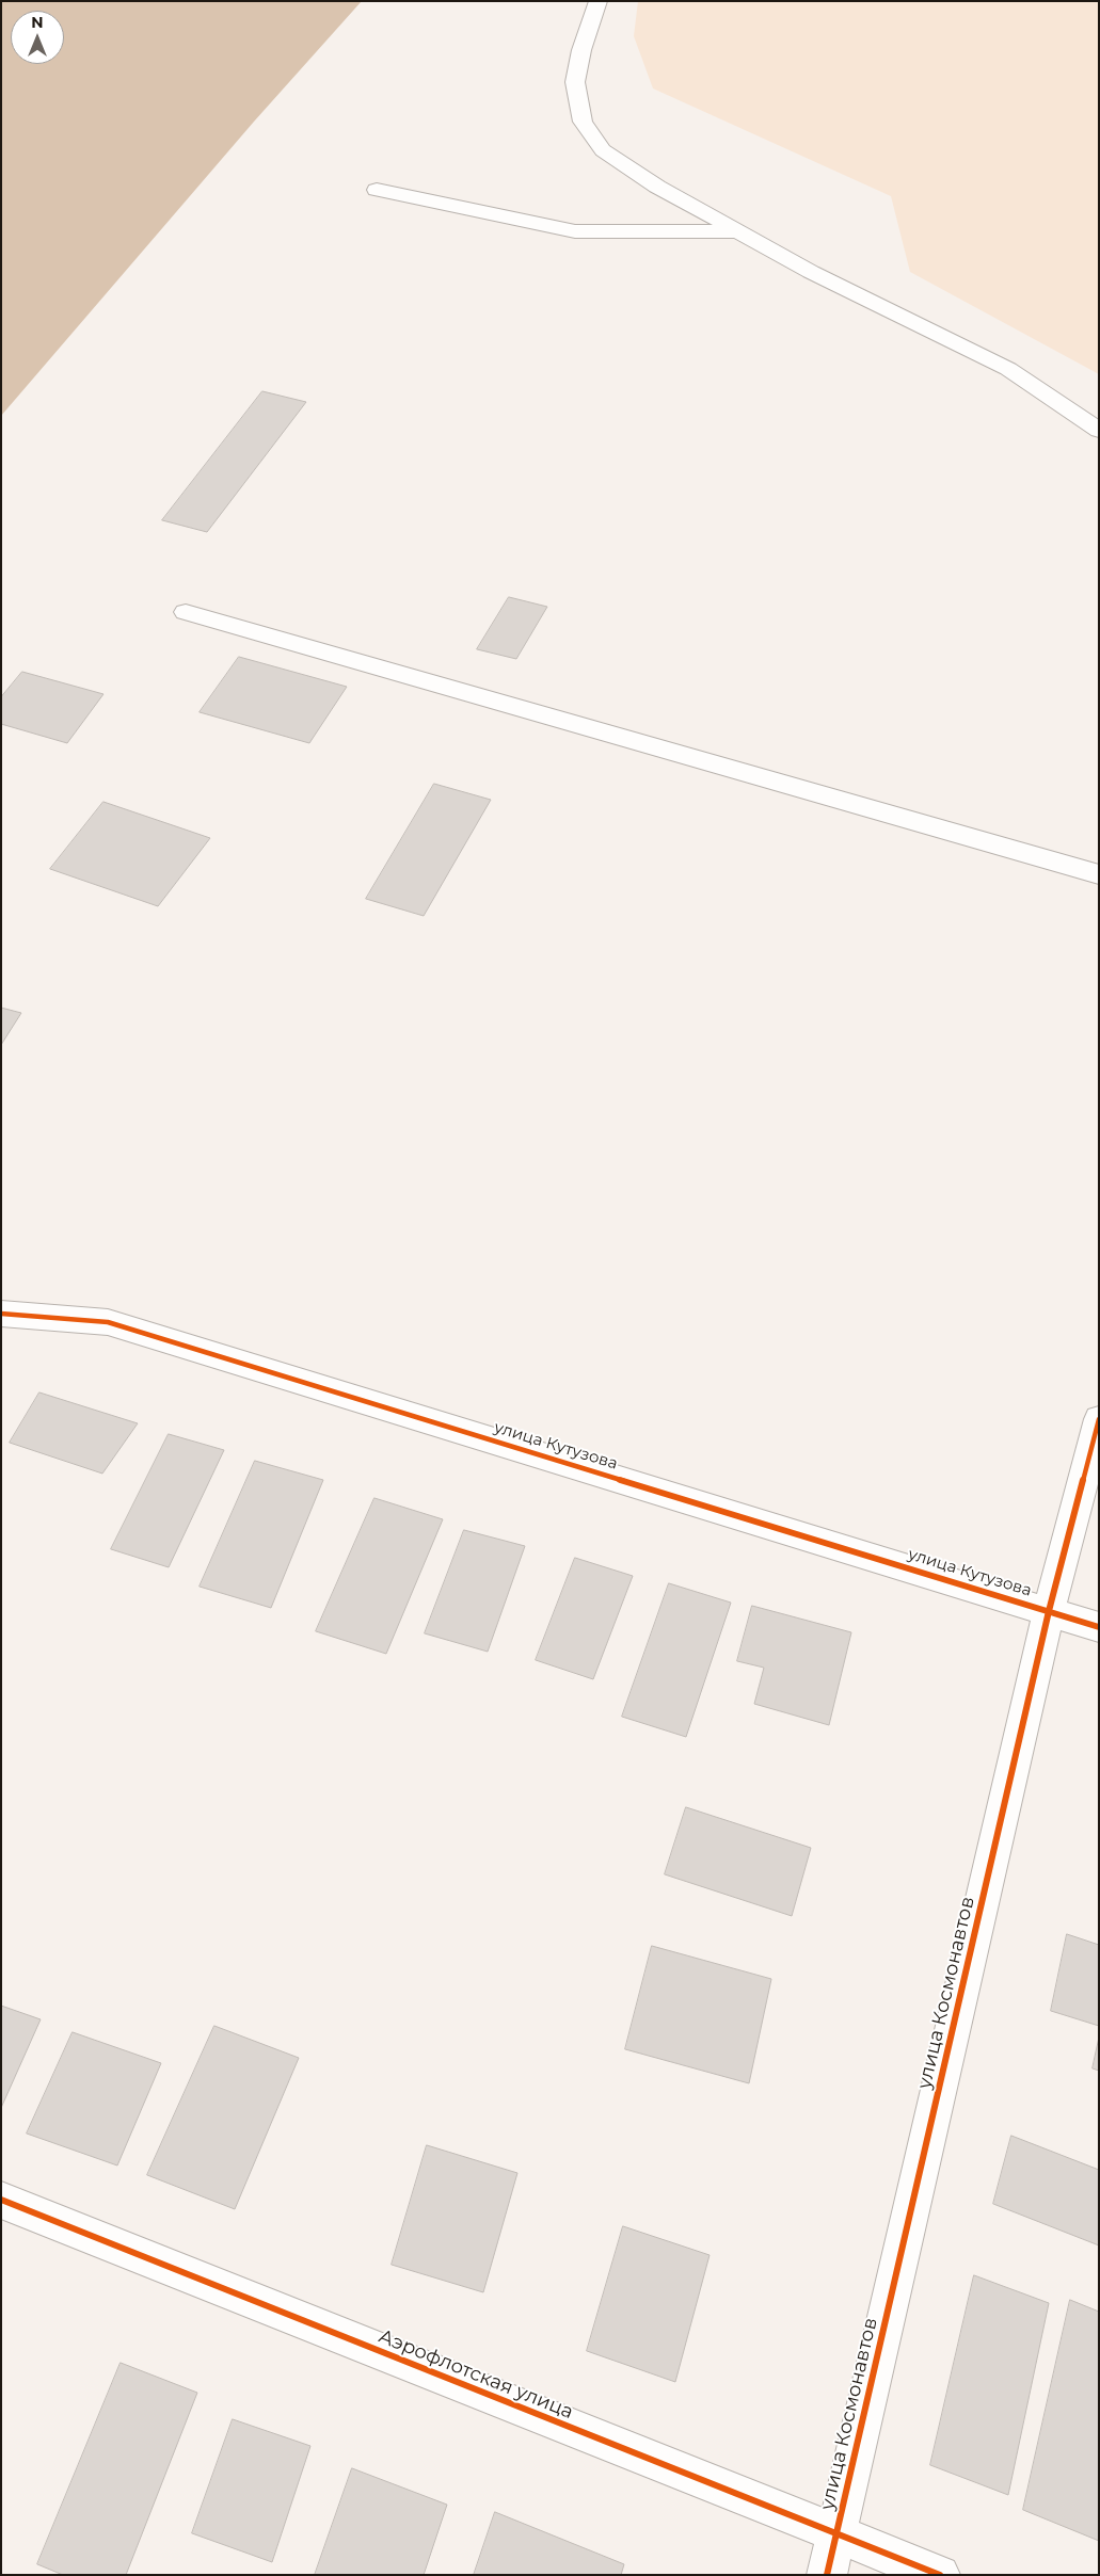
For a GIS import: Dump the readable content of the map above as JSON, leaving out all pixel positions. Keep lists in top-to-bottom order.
{
  "streets": {
    "street": ["улица Кутузова", "улица Космонавтов", "Аэрофлотская улица"]
  },
  "crossings": [
    ["улица Кутузова", "улица Космонавтов"],
    ["улица Космонавтов", "Аэрофлотская улица"]
  ],
  "north": "top"
}
